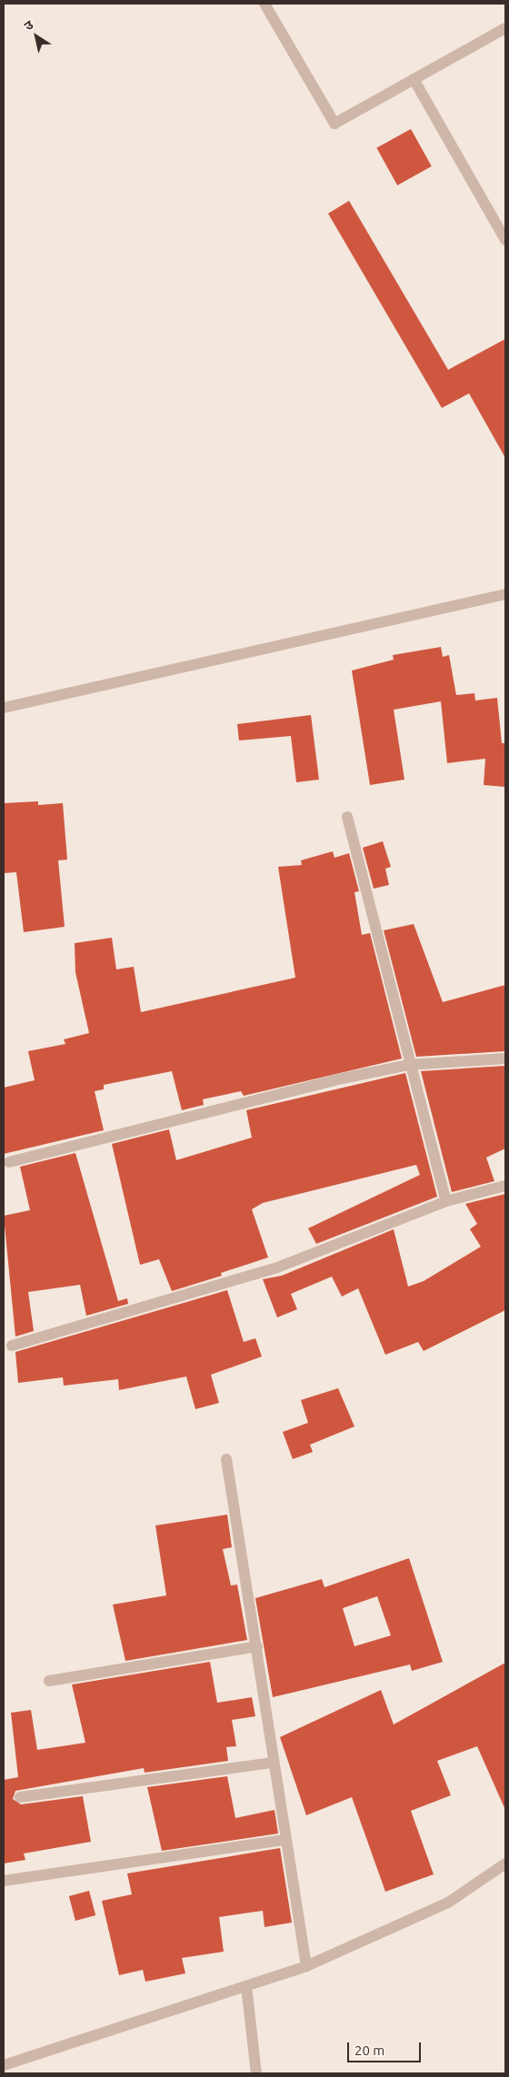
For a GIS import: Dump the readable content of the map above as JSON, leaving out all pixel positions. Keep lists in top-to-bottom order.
{
  "scale_bar": "20 m",
  "north": "top left"
}
